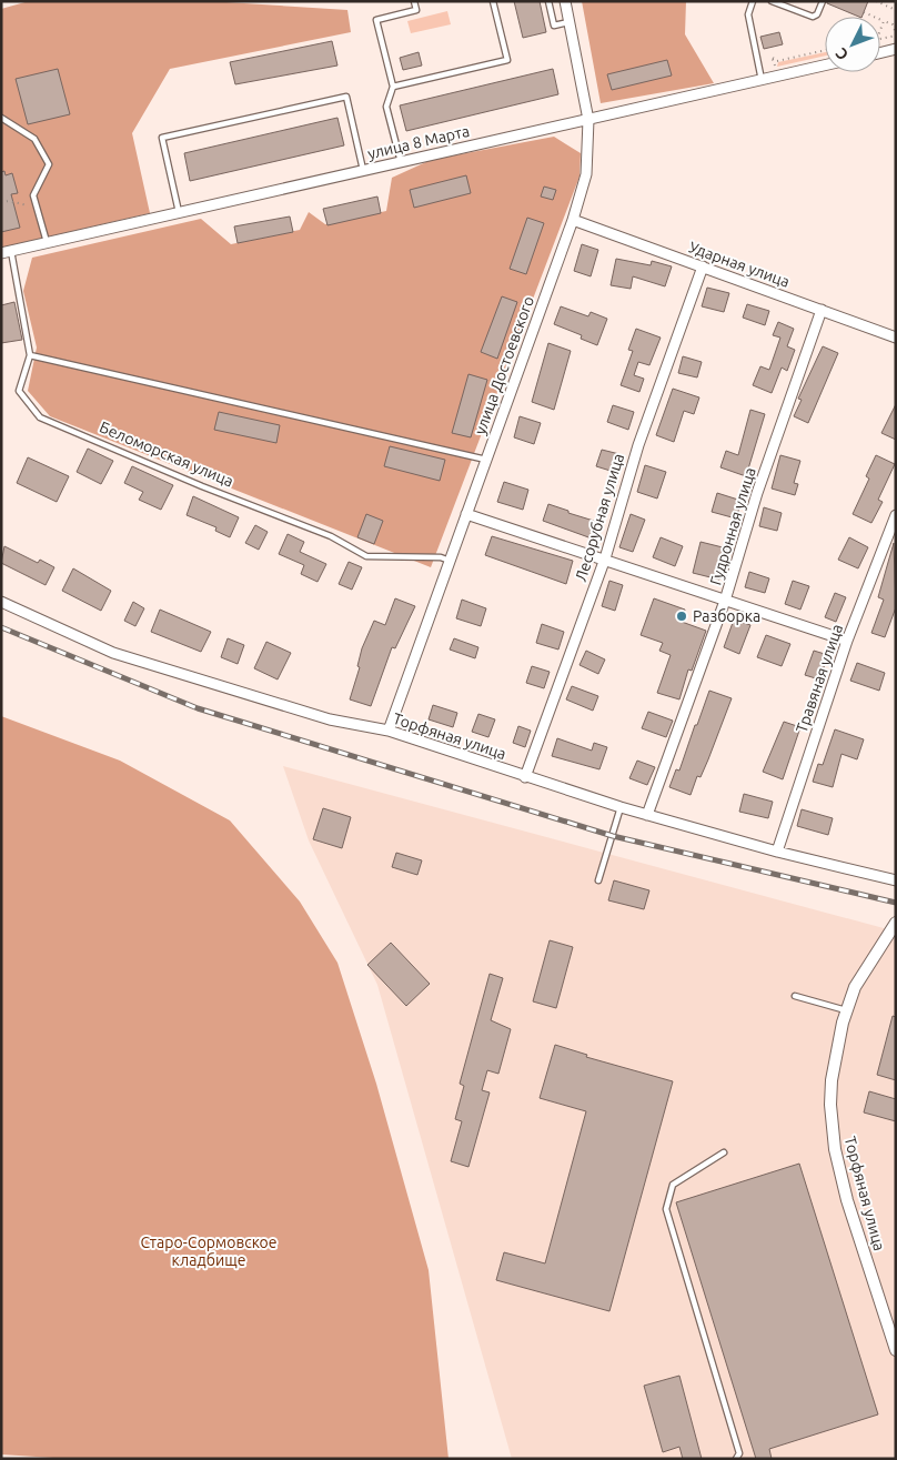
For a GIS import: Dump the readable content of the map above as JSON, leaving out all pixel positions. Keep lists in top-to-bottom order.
{
  "streets": {
    "street": [
      "улица 8 Марта",
      "Ударная улица",
      "улица Достоевского",
      "Лесорубная улица",
      "Гудронная улица",
      "Травяная улица",
      "Торфяная улица"
    ],
    "lane": ["Беломорская улица"]
  },
  "crossings": [
    ["улица 8 Марта", "улица Достоевского"],
    ["улица 8 Марта", "Беломорская улица"],
    ["Ударная улица", "улица Достоевского"],
    ["Ударная улица", "Лесорубная улица"],
    ["Ударная улица", "Гудронная улица"],
    ["улица Достоевского", "Беломорская улица"],
    ["улица Достоевского", "Торфяная улица"],
    ["Лесорубная улица", "Торфяная улица"],
    ["Гудронная улица", "Торфяная улица"],
    ["Травяная улица", "Торфяная улица"]
  ],
  "parks": ["Старо-Сормовское кладбище"],
  "places": ["Разборка"],
  "north": "bottom left"
}
